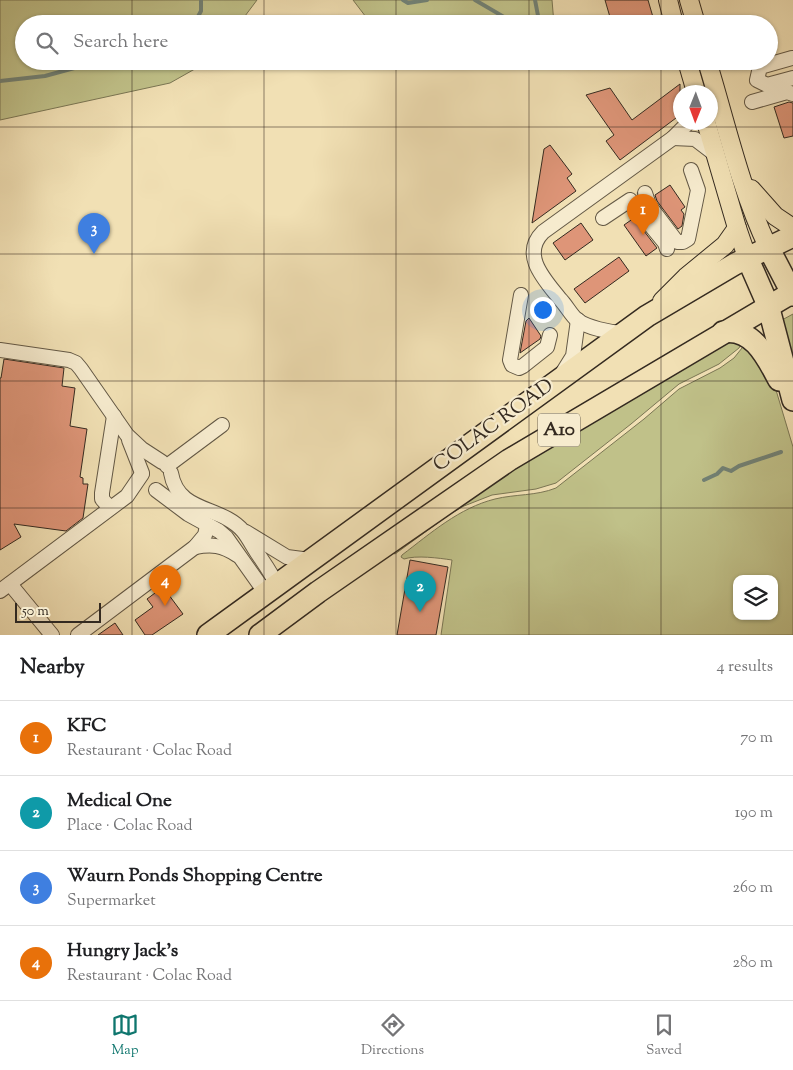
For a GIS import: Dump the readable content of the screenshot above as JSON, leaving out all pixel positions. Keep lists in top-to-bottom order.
{
  "streets": {
    "highway": ["COLAC ROAD", "A10"]
  },
  "scale_bar": "50 m",
  "north": "bottom",
  "page": {
    "search": "Search here",
    "pins": [
      "1",
      "3",
      "4",
      "2"
    ],
    "scale": "50 m",
    "heading": ["Nearby", "4 results"],
    "list": [
      {
        "mark": "1",
        "name": "KFC",
        "note": "Restaurant · Colac Road",
        "value": "70 m"
      },
      {
        "mark": "2",
        "name": "Medical One",
        "note": "Place · Colac Road",
        "value": "190 m"
      },
      {
        "mark": "3",
        "name": "Waurn Ponds Shopping Centre",
        "note": "Supermarket",
        "value": "260 m"
      },
      {
        "mark": "4",
        "name": "Hungry Jack's",
        "note": "Restaurant · Colac Road",
        "value": "280 m"
      }
    ],
    "nav": ["Map", "Directions", "Saved"]
  }
}
